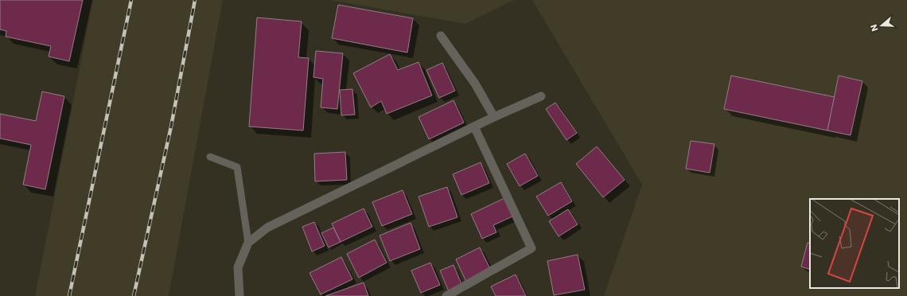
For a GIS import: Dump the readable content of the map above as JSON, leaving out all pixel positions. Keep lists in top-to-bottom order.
{
  "north": "left"
}
